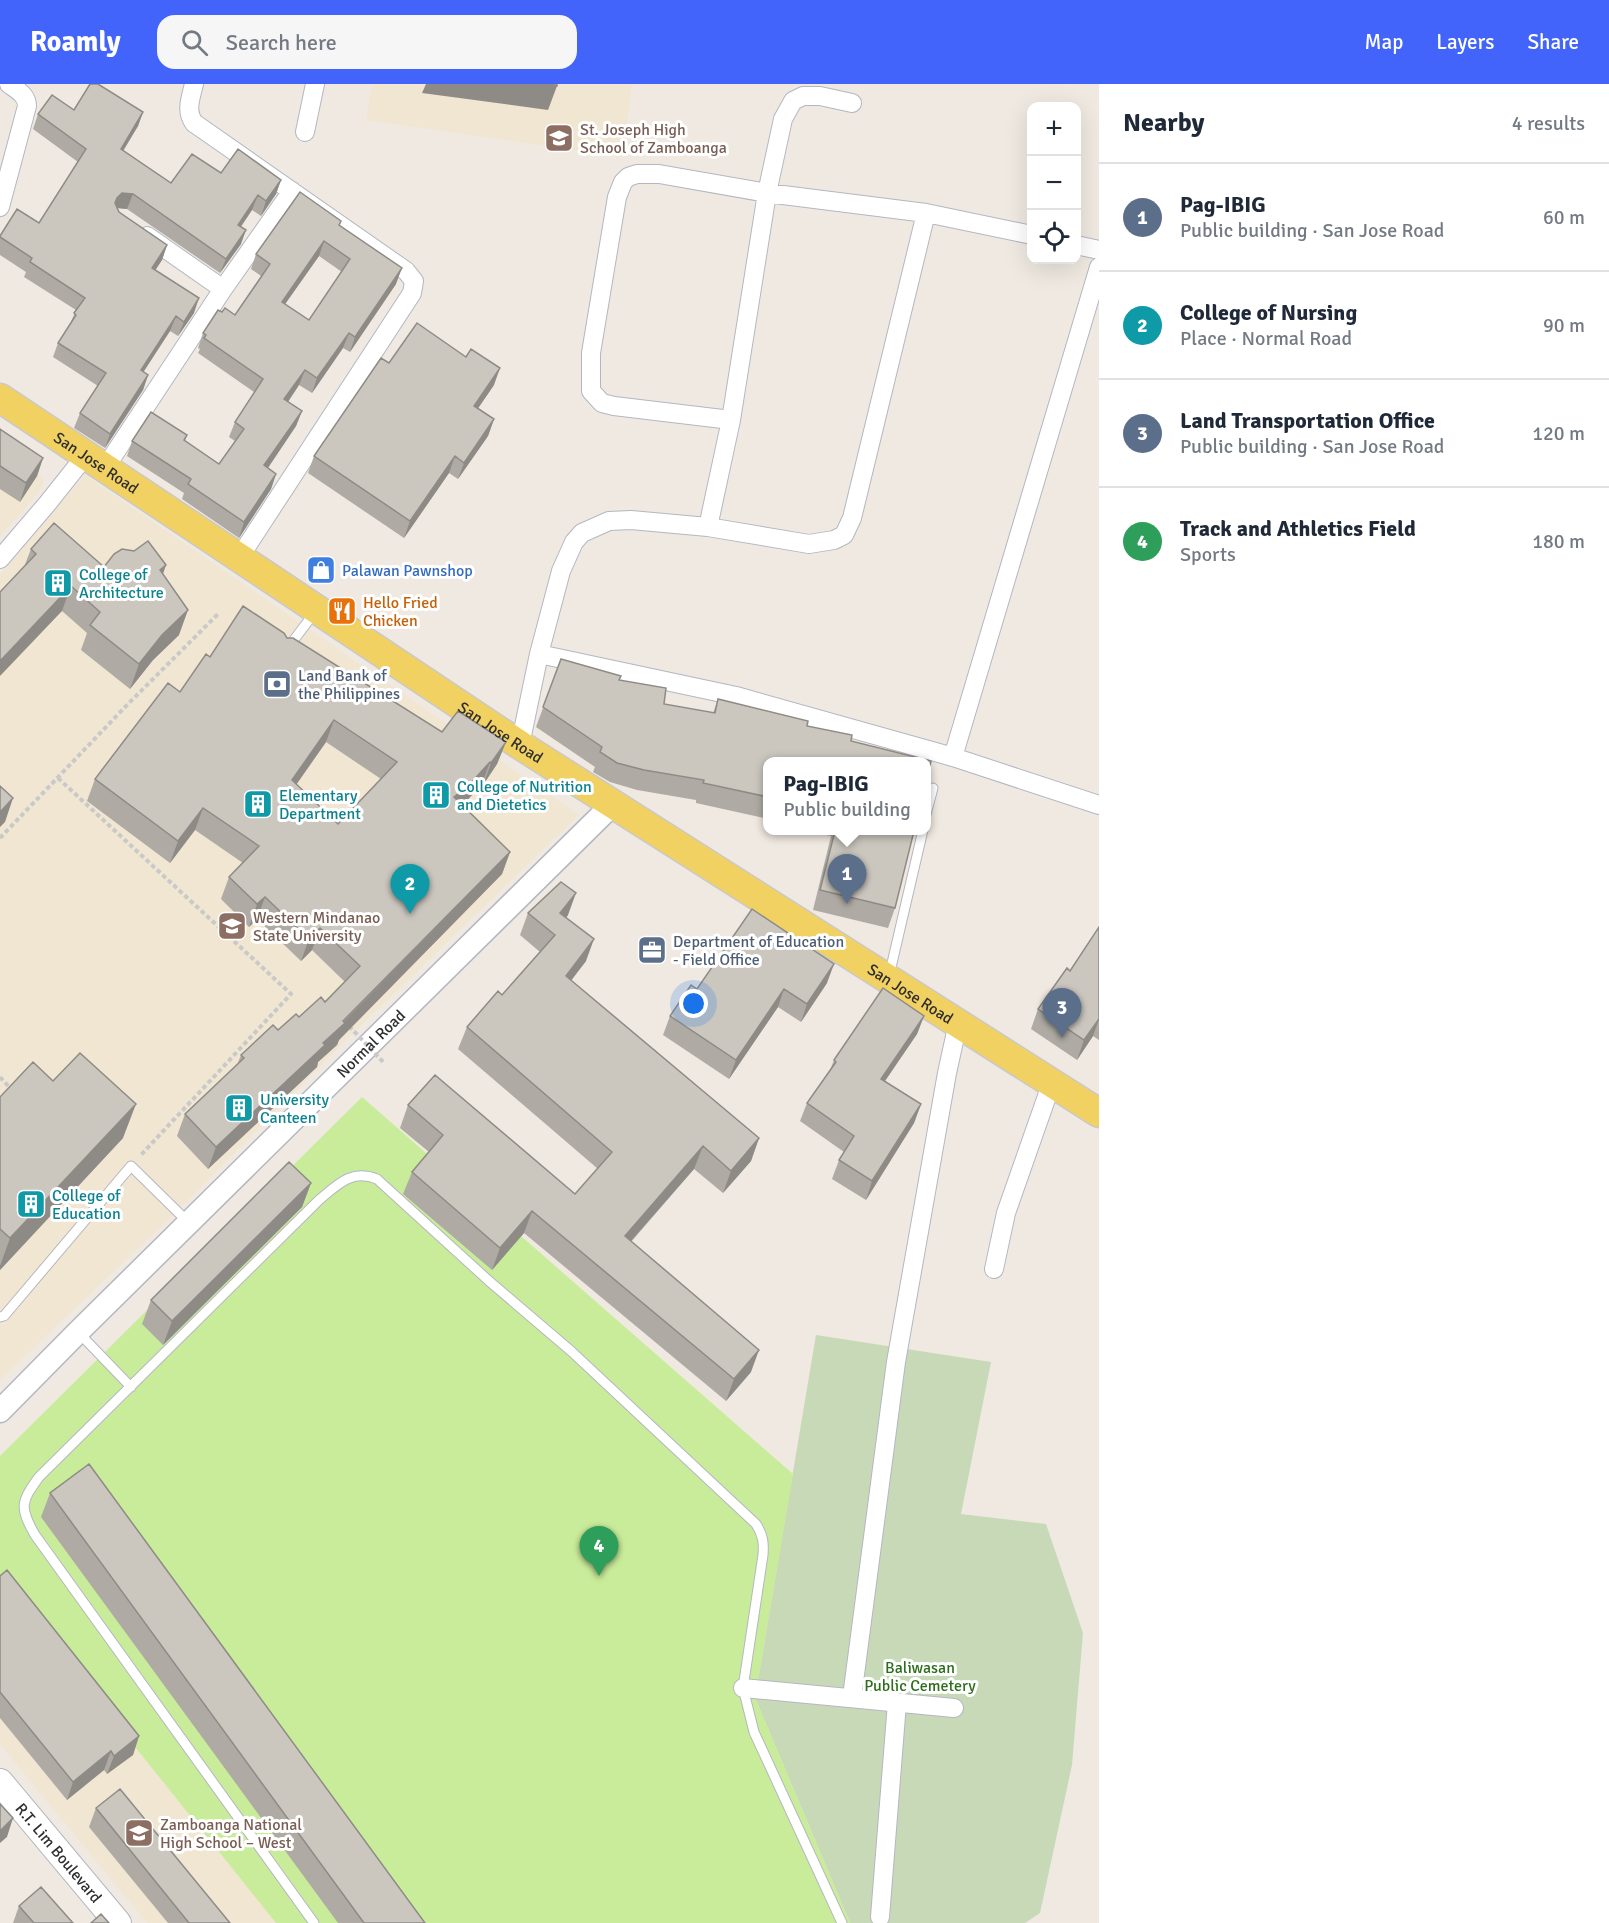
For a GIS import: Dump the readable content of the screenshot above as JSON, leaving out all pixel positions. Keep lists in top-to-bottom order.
{
  "streets": {
    "main road": ["San Jose Road", "R.T. Lim Boulevard"],
    "street": ["Normal Road"]
  },
  "crossings": [
    ["San Jose Road", "Normal Road"]
  ],
  "parks": ["Baliwasan Public Cemetery"],
  "places": {
    "school or university": ["St. Joseph High School of Zamboanga", "Western Mindanao State University", "Zamboanga National High School – West"],
    "shop": ["Palawan Pawnshop"],
    "building": [
      "College of Architecture",
      "College of Nutrition and Dietetics",
      "Elementary Department",
      "University Canteen",
      "College of Education"
    ],
    "restaurant": ["Hello Fried Chicken"],
    "bank": ["Land Bank of the Philippines"],
    "office": ["Department of Education - Field Office"]
  },
  "page": {
    "header": "Roamly",
    "search": "Search here",
    "nav": ["Map", "Layers", "Share"],
    "heading": ["Nearby", "4 results"],
    "map_buttons": ["+", "−"],
    "list": [
      {
        "mark": "1",
        "name": "Pag-IBIG",
        "note": "Public building · San Jose Road",
        "value": "60 m"
      },
      {
        "mark": "2",
        "name": "College of Nursing",
        "note": "Place · Normal Road",
        "value": "90 m"
      },
      {
        "mark": "3",
        "name": "Land Transportation Office",
        "note": "Public building · San Jose Road",
        "value": "120 m"
      },
      {
        "mark": "4",
        "name": "Track and Athletics Field",
        "note": "Sports",
        "value": "180 m"
      }
    ],
    "popup": ["Pag-IBIG", "Public building"],
    "pins": [
      "1",
      "2",
      "3",
      "4"
    ]
  }
}
